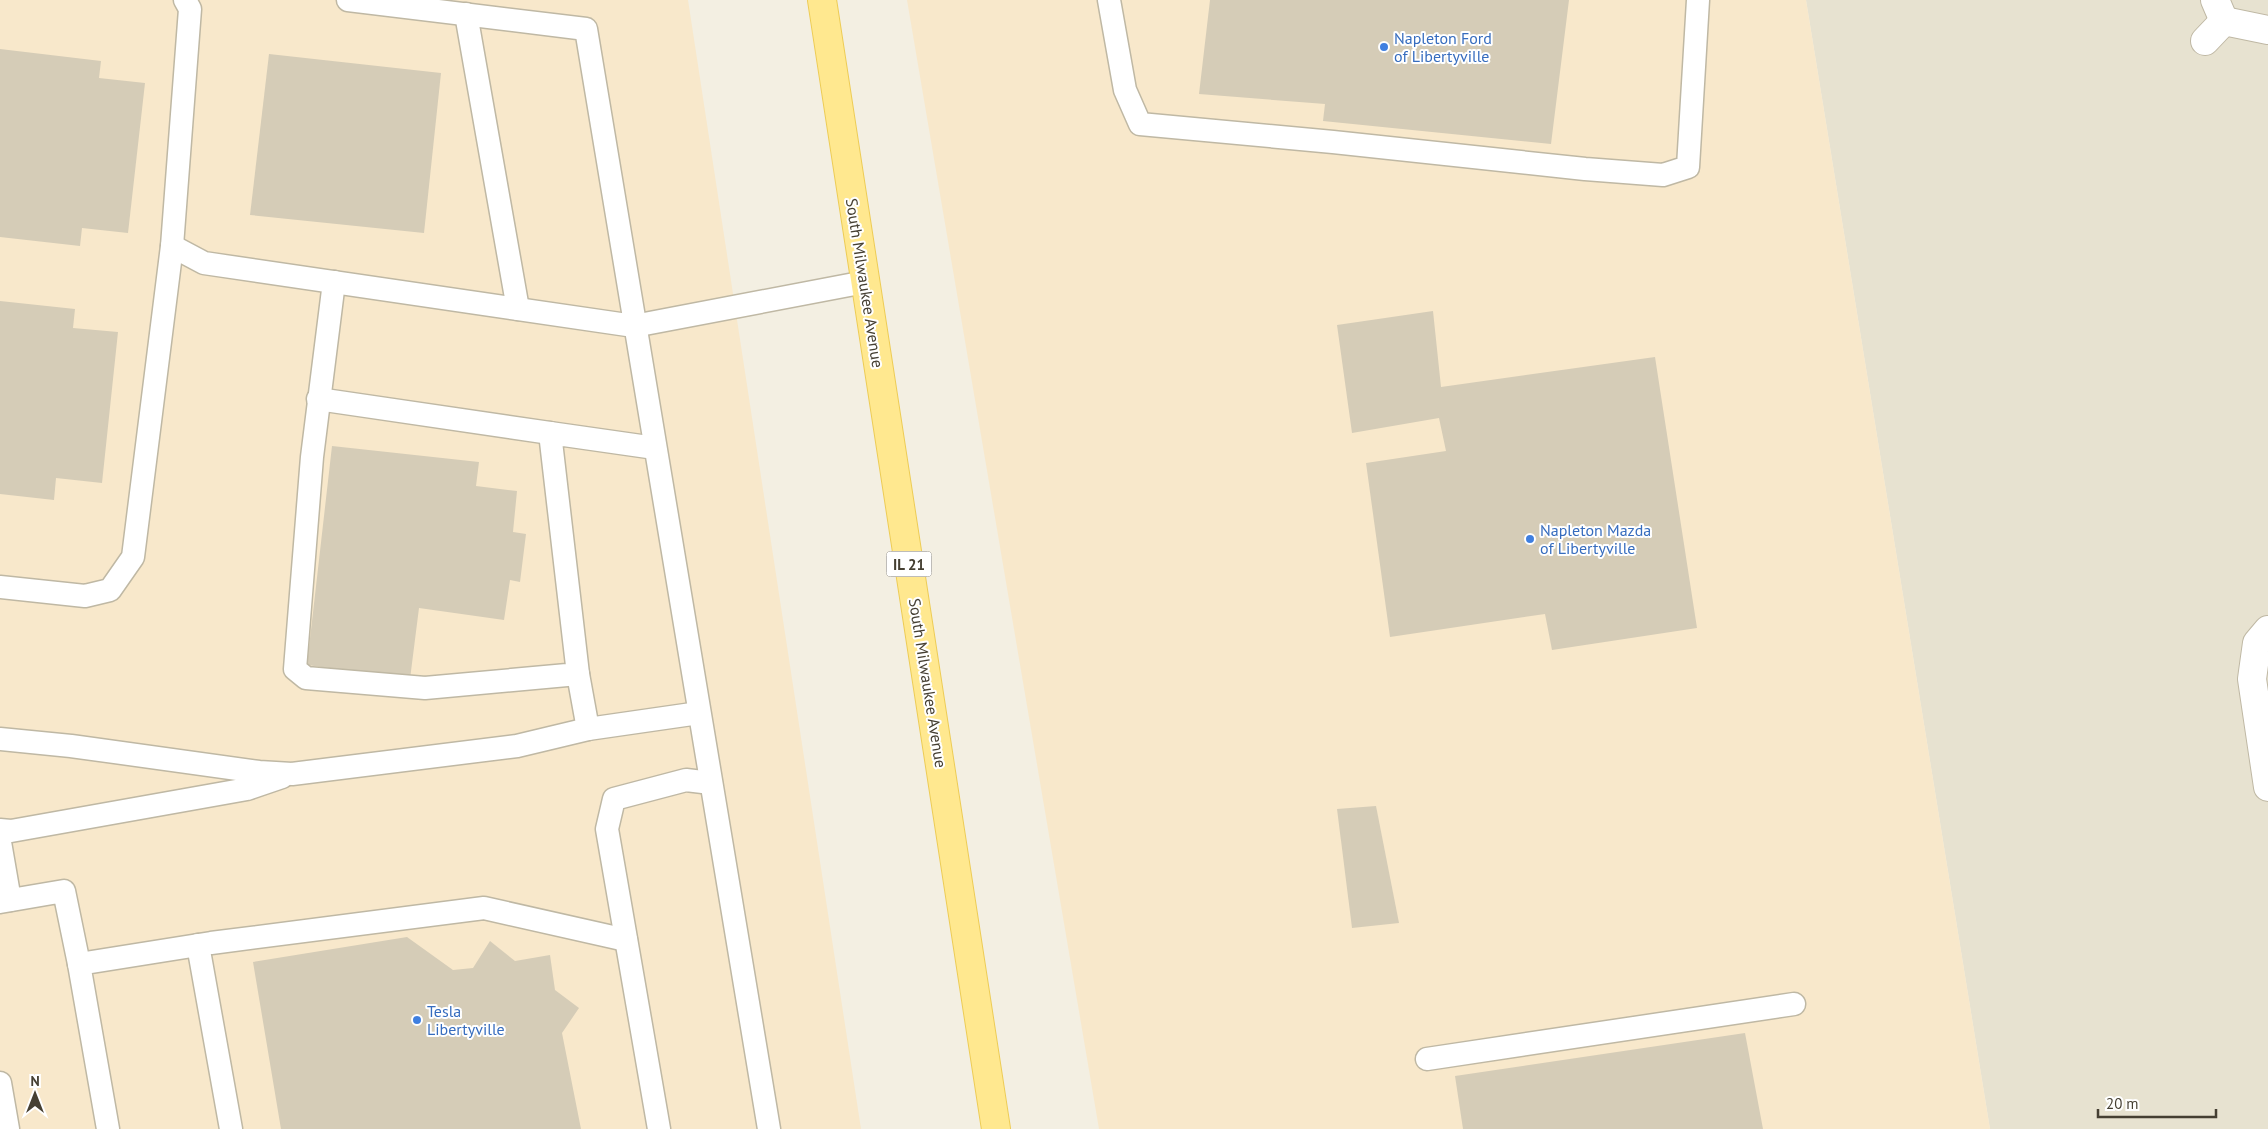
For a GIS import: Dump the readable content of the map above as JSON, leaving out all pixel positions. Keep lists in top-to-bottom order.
{
  "streets": {
    "main road": ["South Milwaukee Avenue", "IL 21"]
  },
  "places": ["Napleton Ford of Libertyville", "Napleton Mazda of Libertyville", "Tesla Libertyville"],
  "scale_bar": "20 m",
  "north": "top"
}
